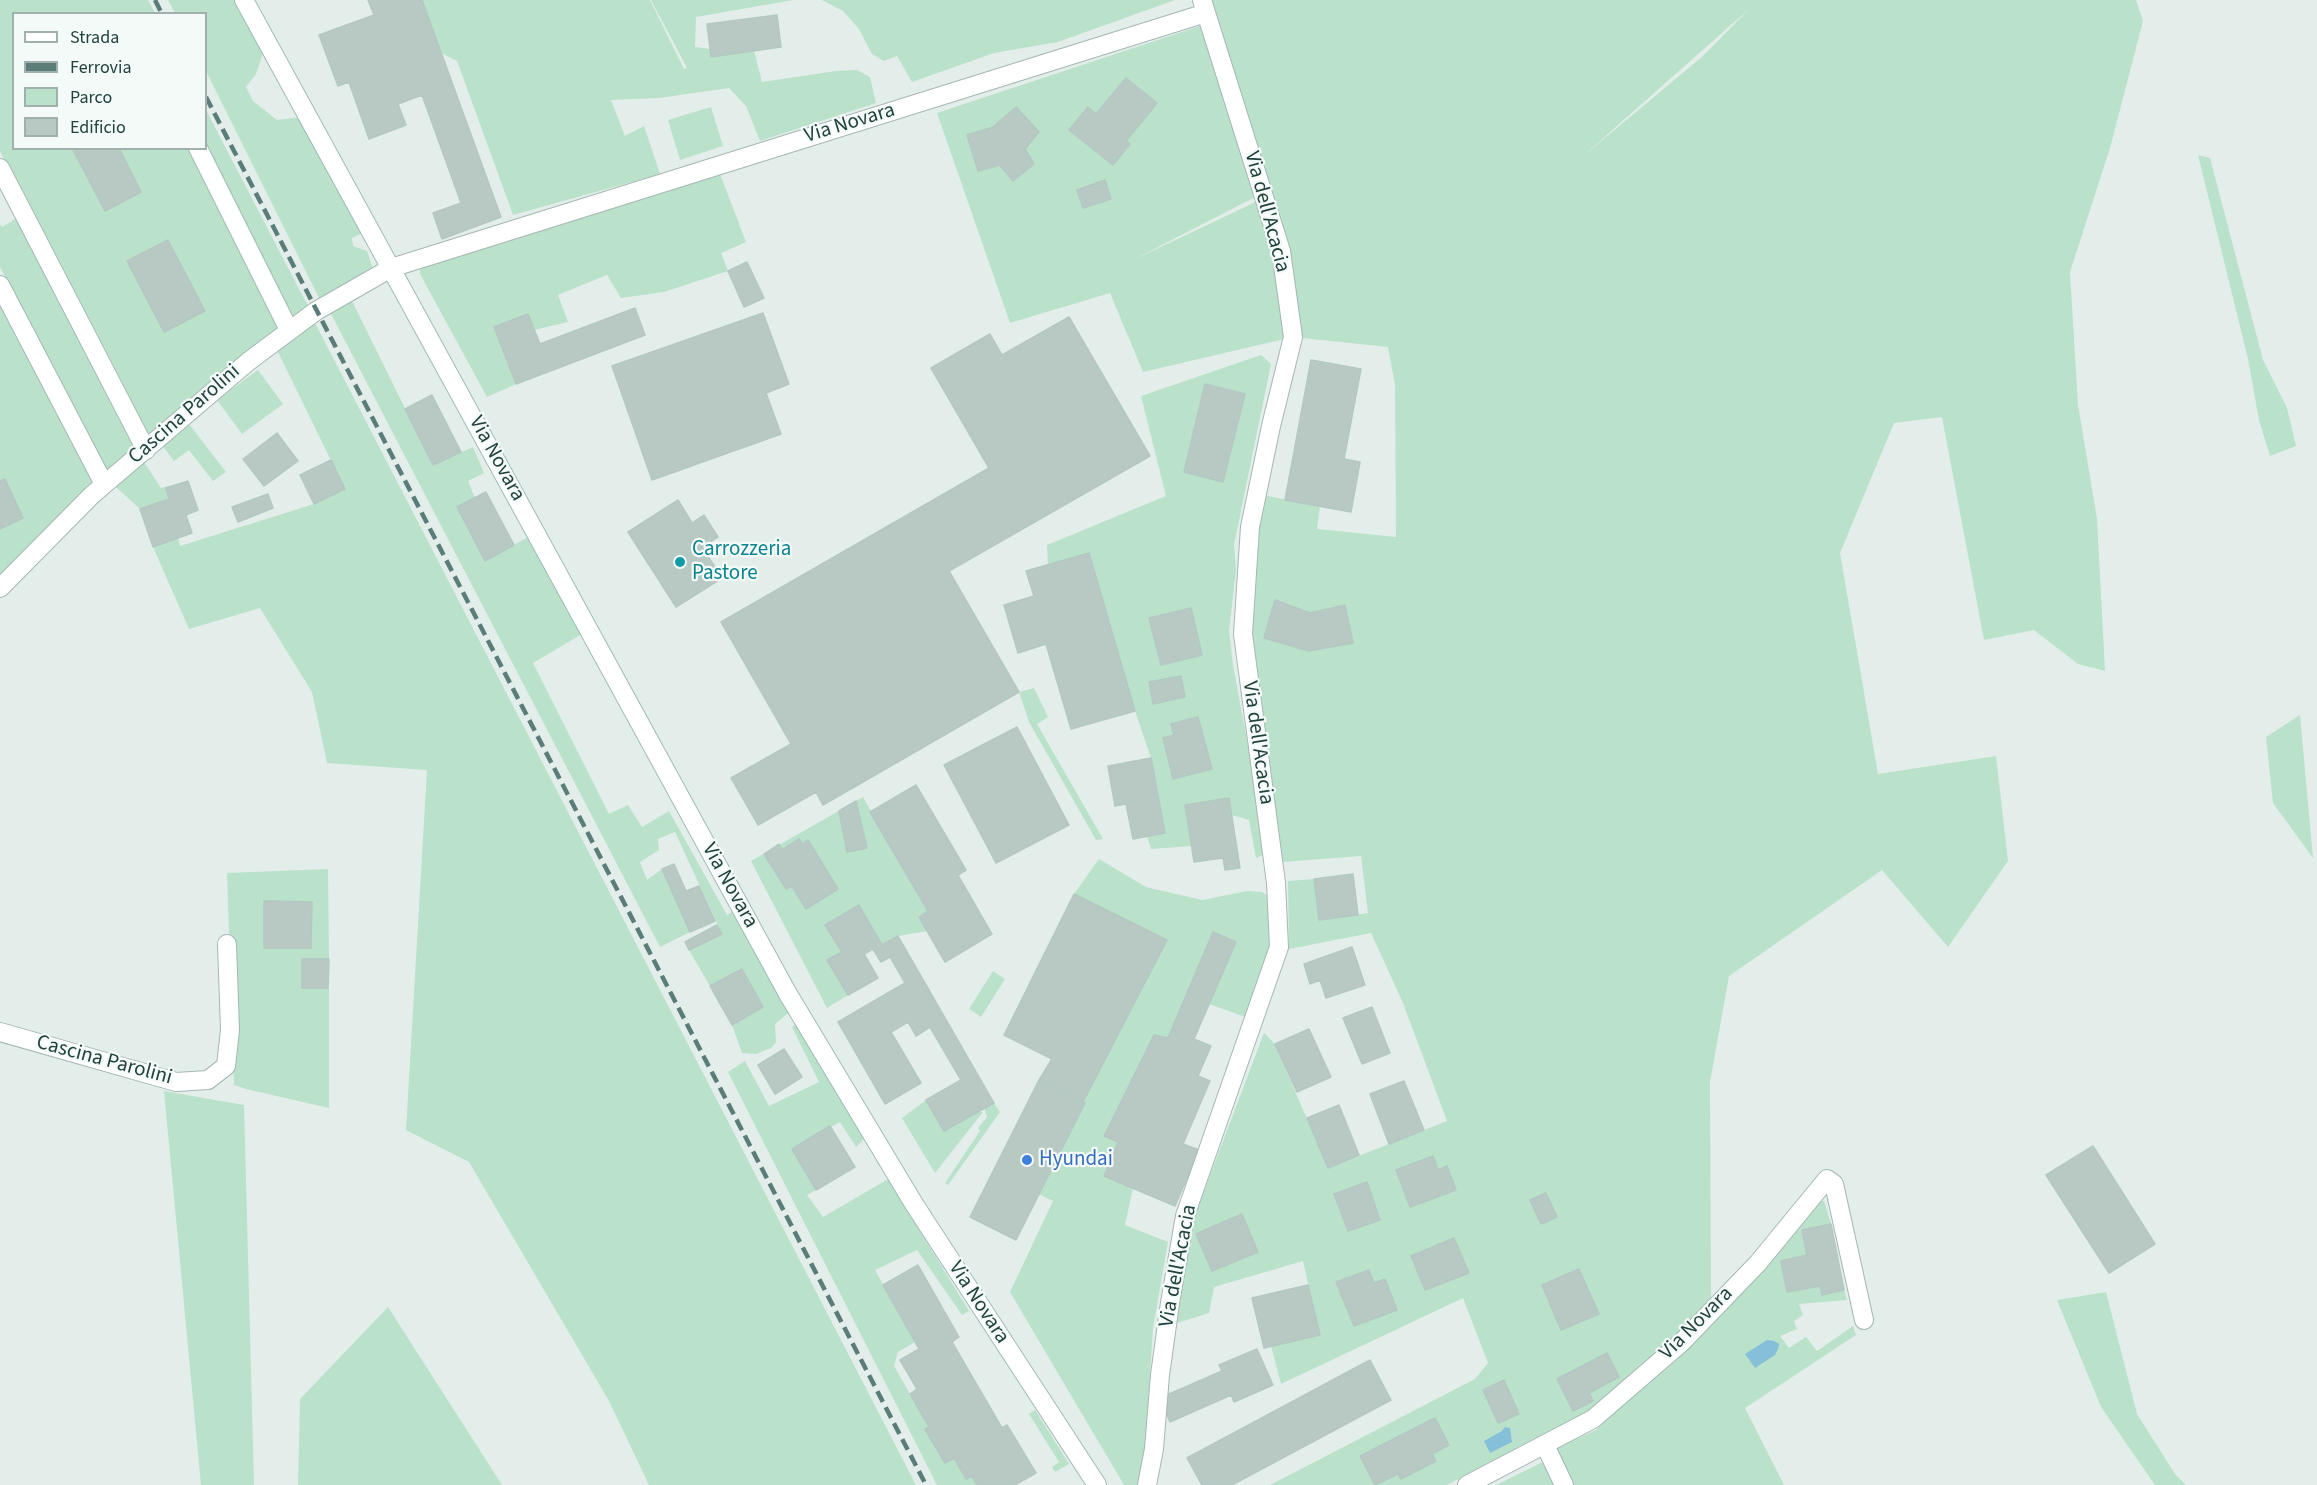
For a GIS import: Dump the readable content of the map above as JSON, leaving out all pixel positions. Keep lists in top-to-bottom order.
{
  "streets": {
    "street": ["Via Novara", "Via dell'Acacia", "Cascina Parolini"]
  },
  "crossings": [
    ["Via Novara", "Via dell'Acacia"],
    ["Via Novara", "Cascina Parolini"]
  ],
  "places": ["Carrozzeria Pastore", "Hyundai"],
  "legend": [
    "Strada",
    "Ferrovia",
    "Parco",
    "Edificio"
  ]
}
